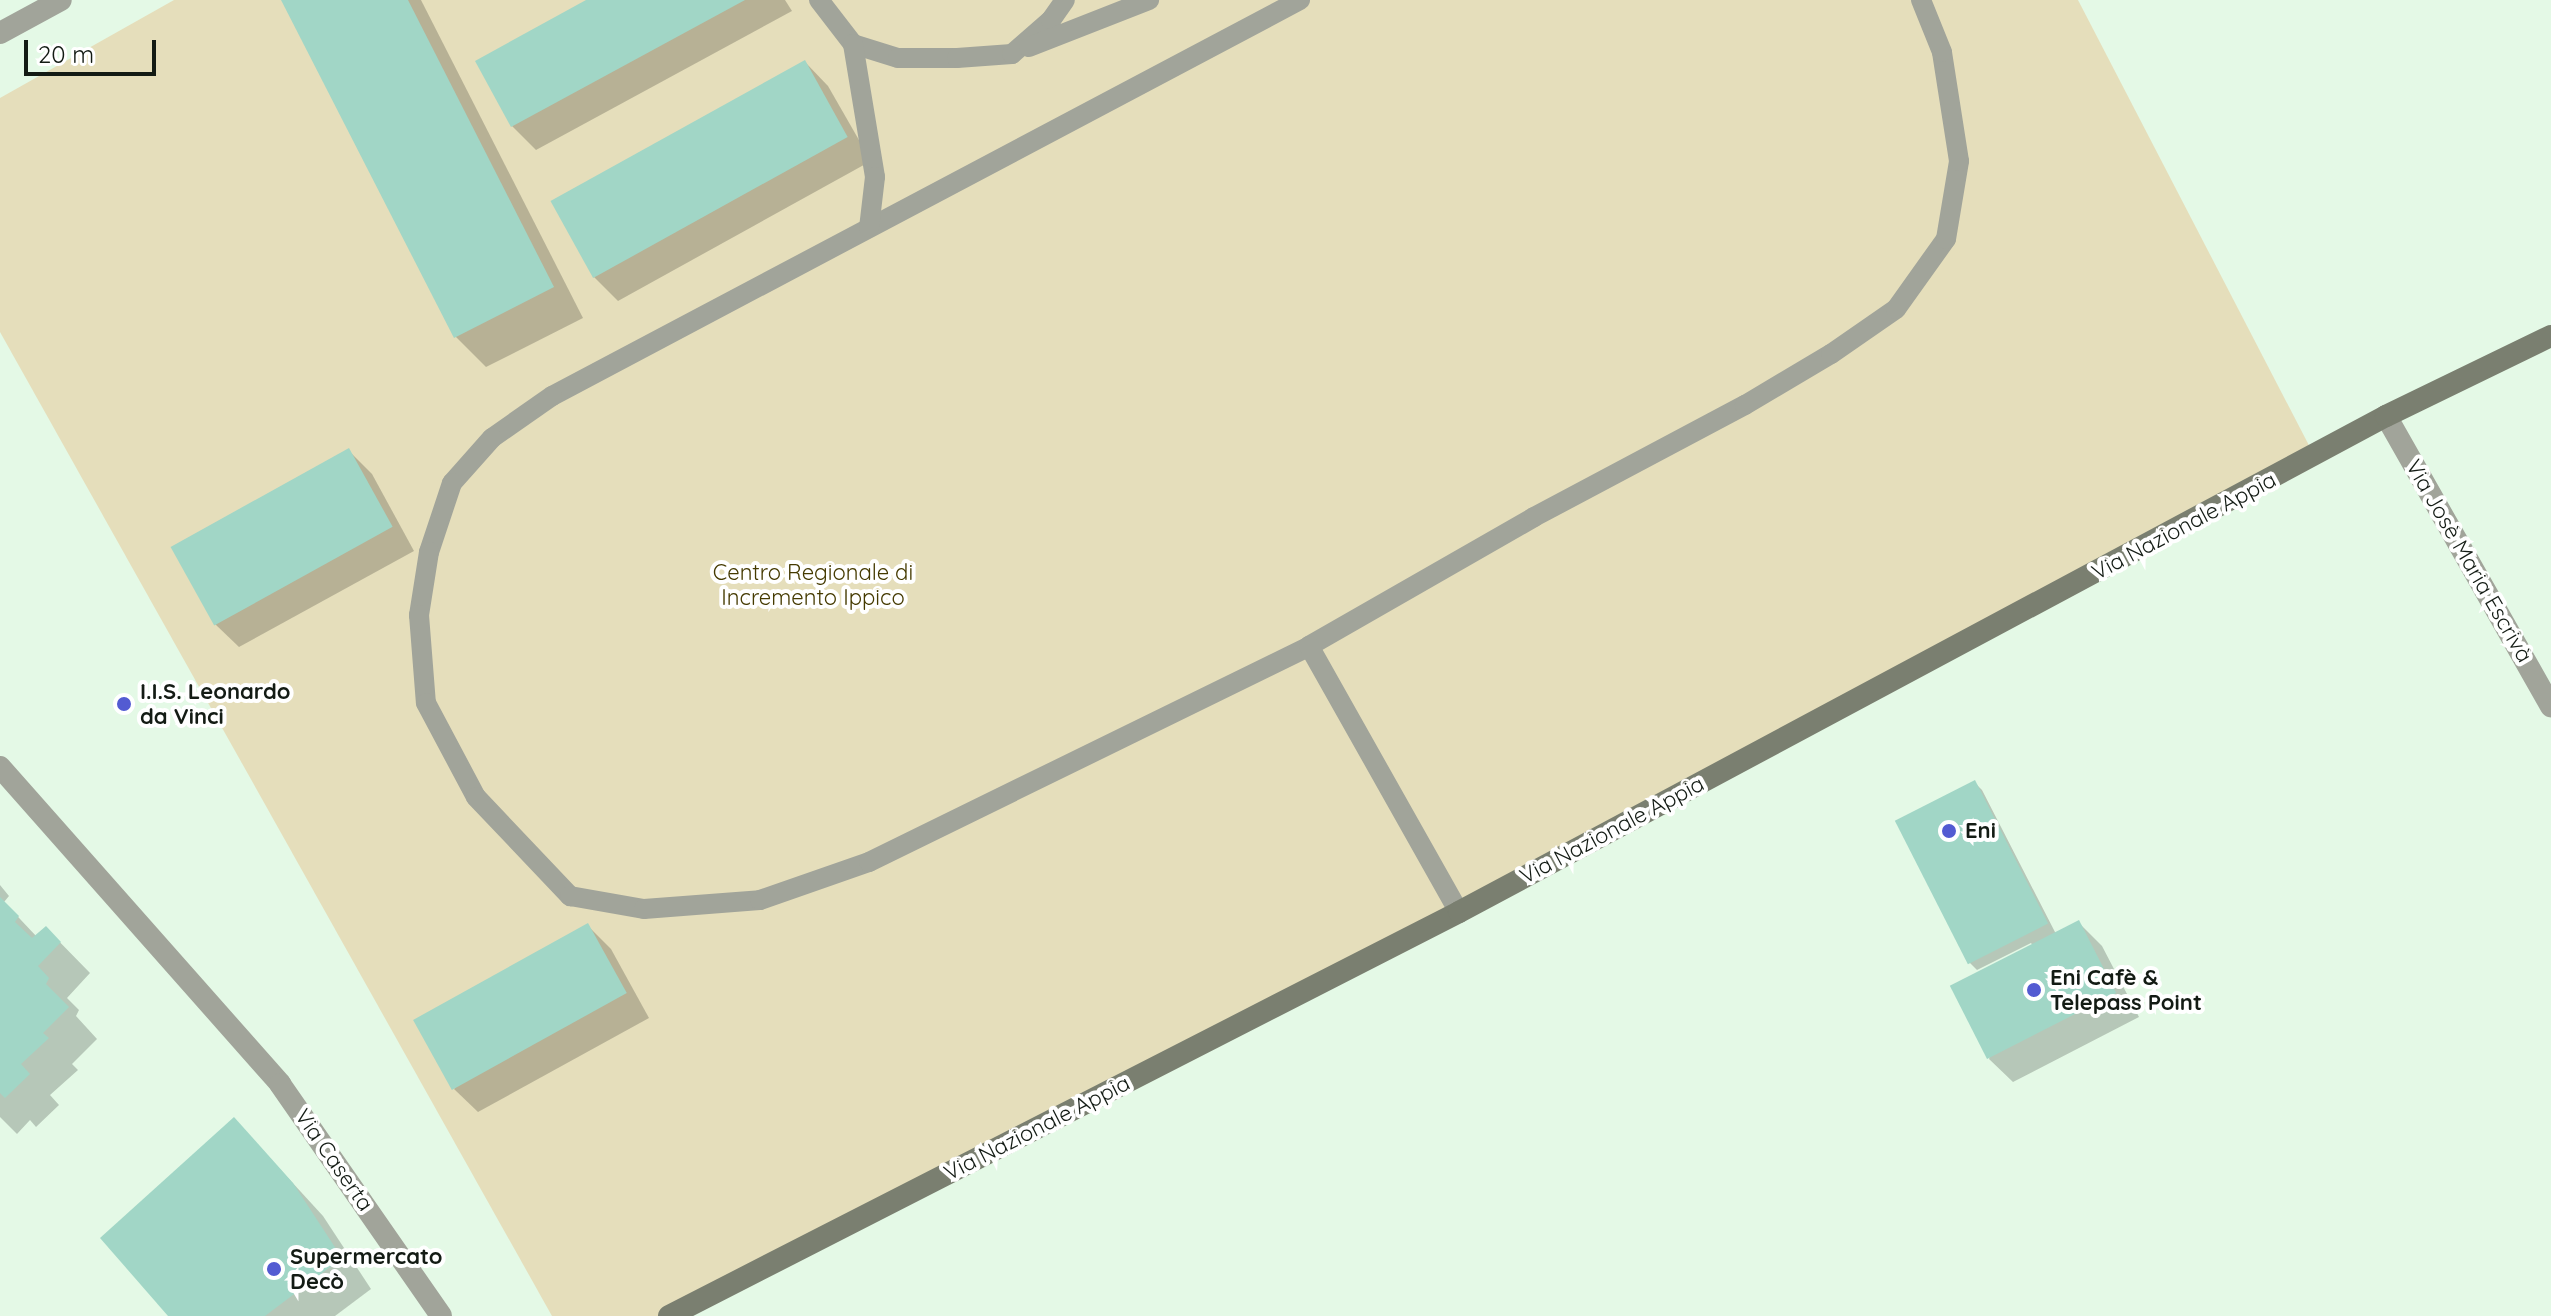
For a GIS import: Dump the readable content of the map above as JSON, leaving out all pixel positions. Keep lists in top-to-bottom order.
{
  "streets": {
    "main road": ["Via Nazionale Appia"],
    "street": ["Via Josè Maria Escrivà", "Via Caserta"]
  },
  "crossings": [
    ["Via Nazionale Appia", "Via Josè Maria Escrivà"]
  ],
  "parks": ["Centro Regionale di Incremento Ippico"],
  "places": [
    "I.I.S. Leonardo da Vinci",
    "Eni",
    "Eni Cafè & Telepass Point",
    "Supermercato Decò"
  ],
  "scale_bar": "20 m"
}
